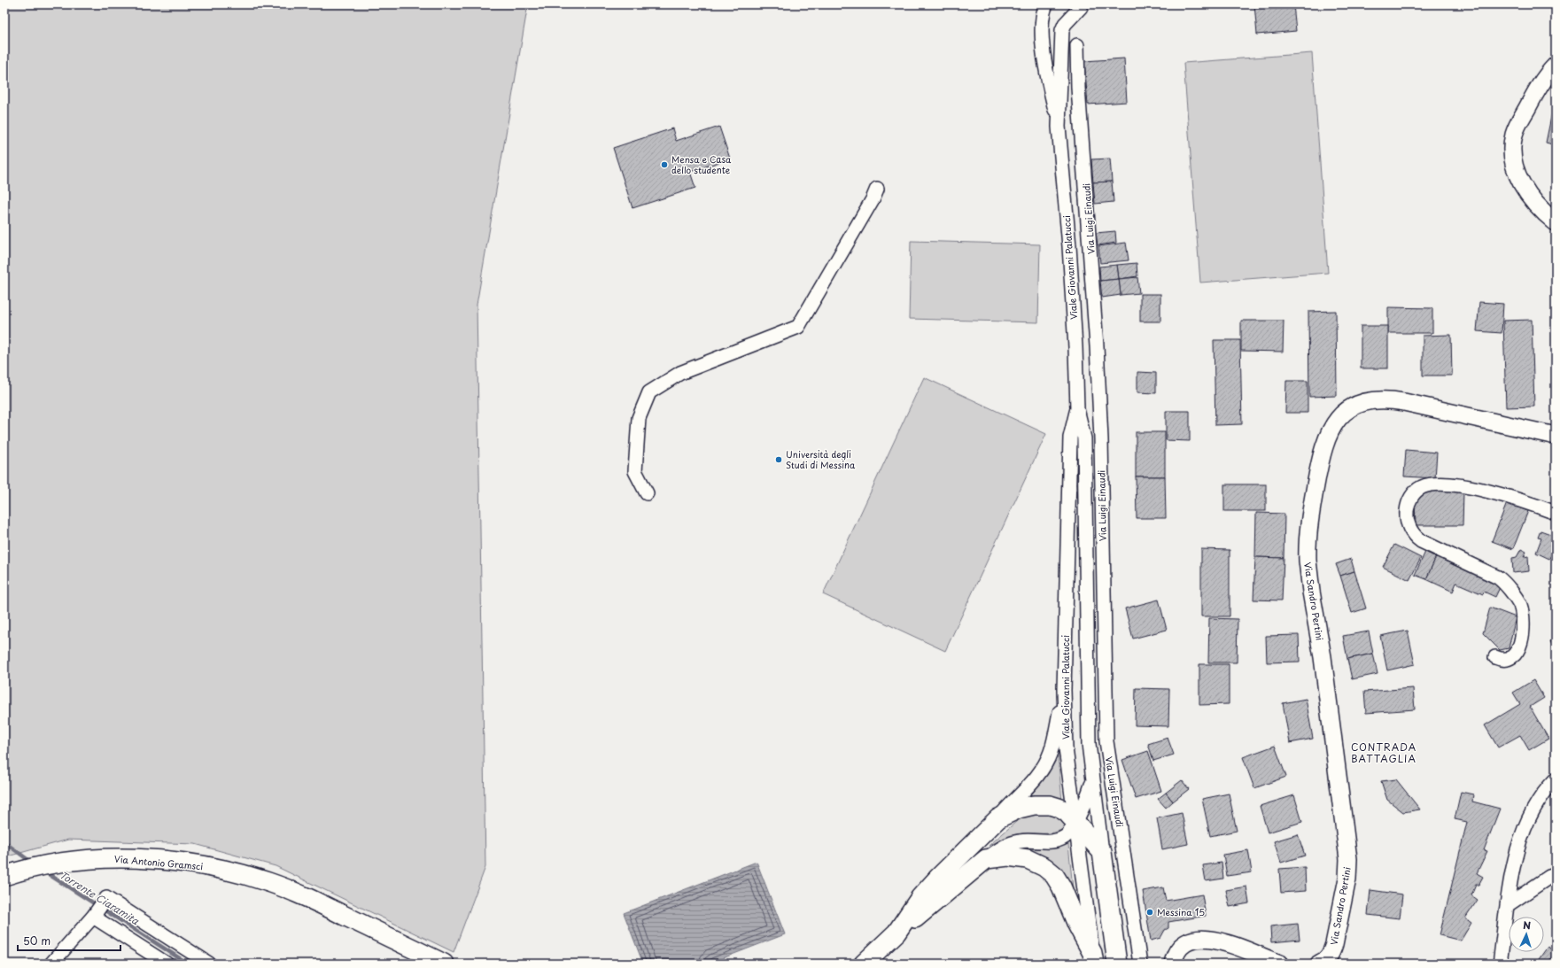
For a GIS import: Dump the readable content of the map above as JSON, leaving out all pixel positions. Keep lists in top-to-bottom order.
{
  "streets": {
    "main road": ["Viale Giovanni Palatucci", "Via Antonio Gramsci"],
    "street": ["Via Luigi Einaudi", "Via Sandro Pertini"]
  },
  "districts": ["CONTRADA BATTAGLIA"],
  "water": ["Torrente Ciaramita"],
  "places": ["Mensa e Casa dello studente", "Università degli Studi di Messina", "Messina 15"],
  "scale_bar": "50 m",
  "north": "top"
}
